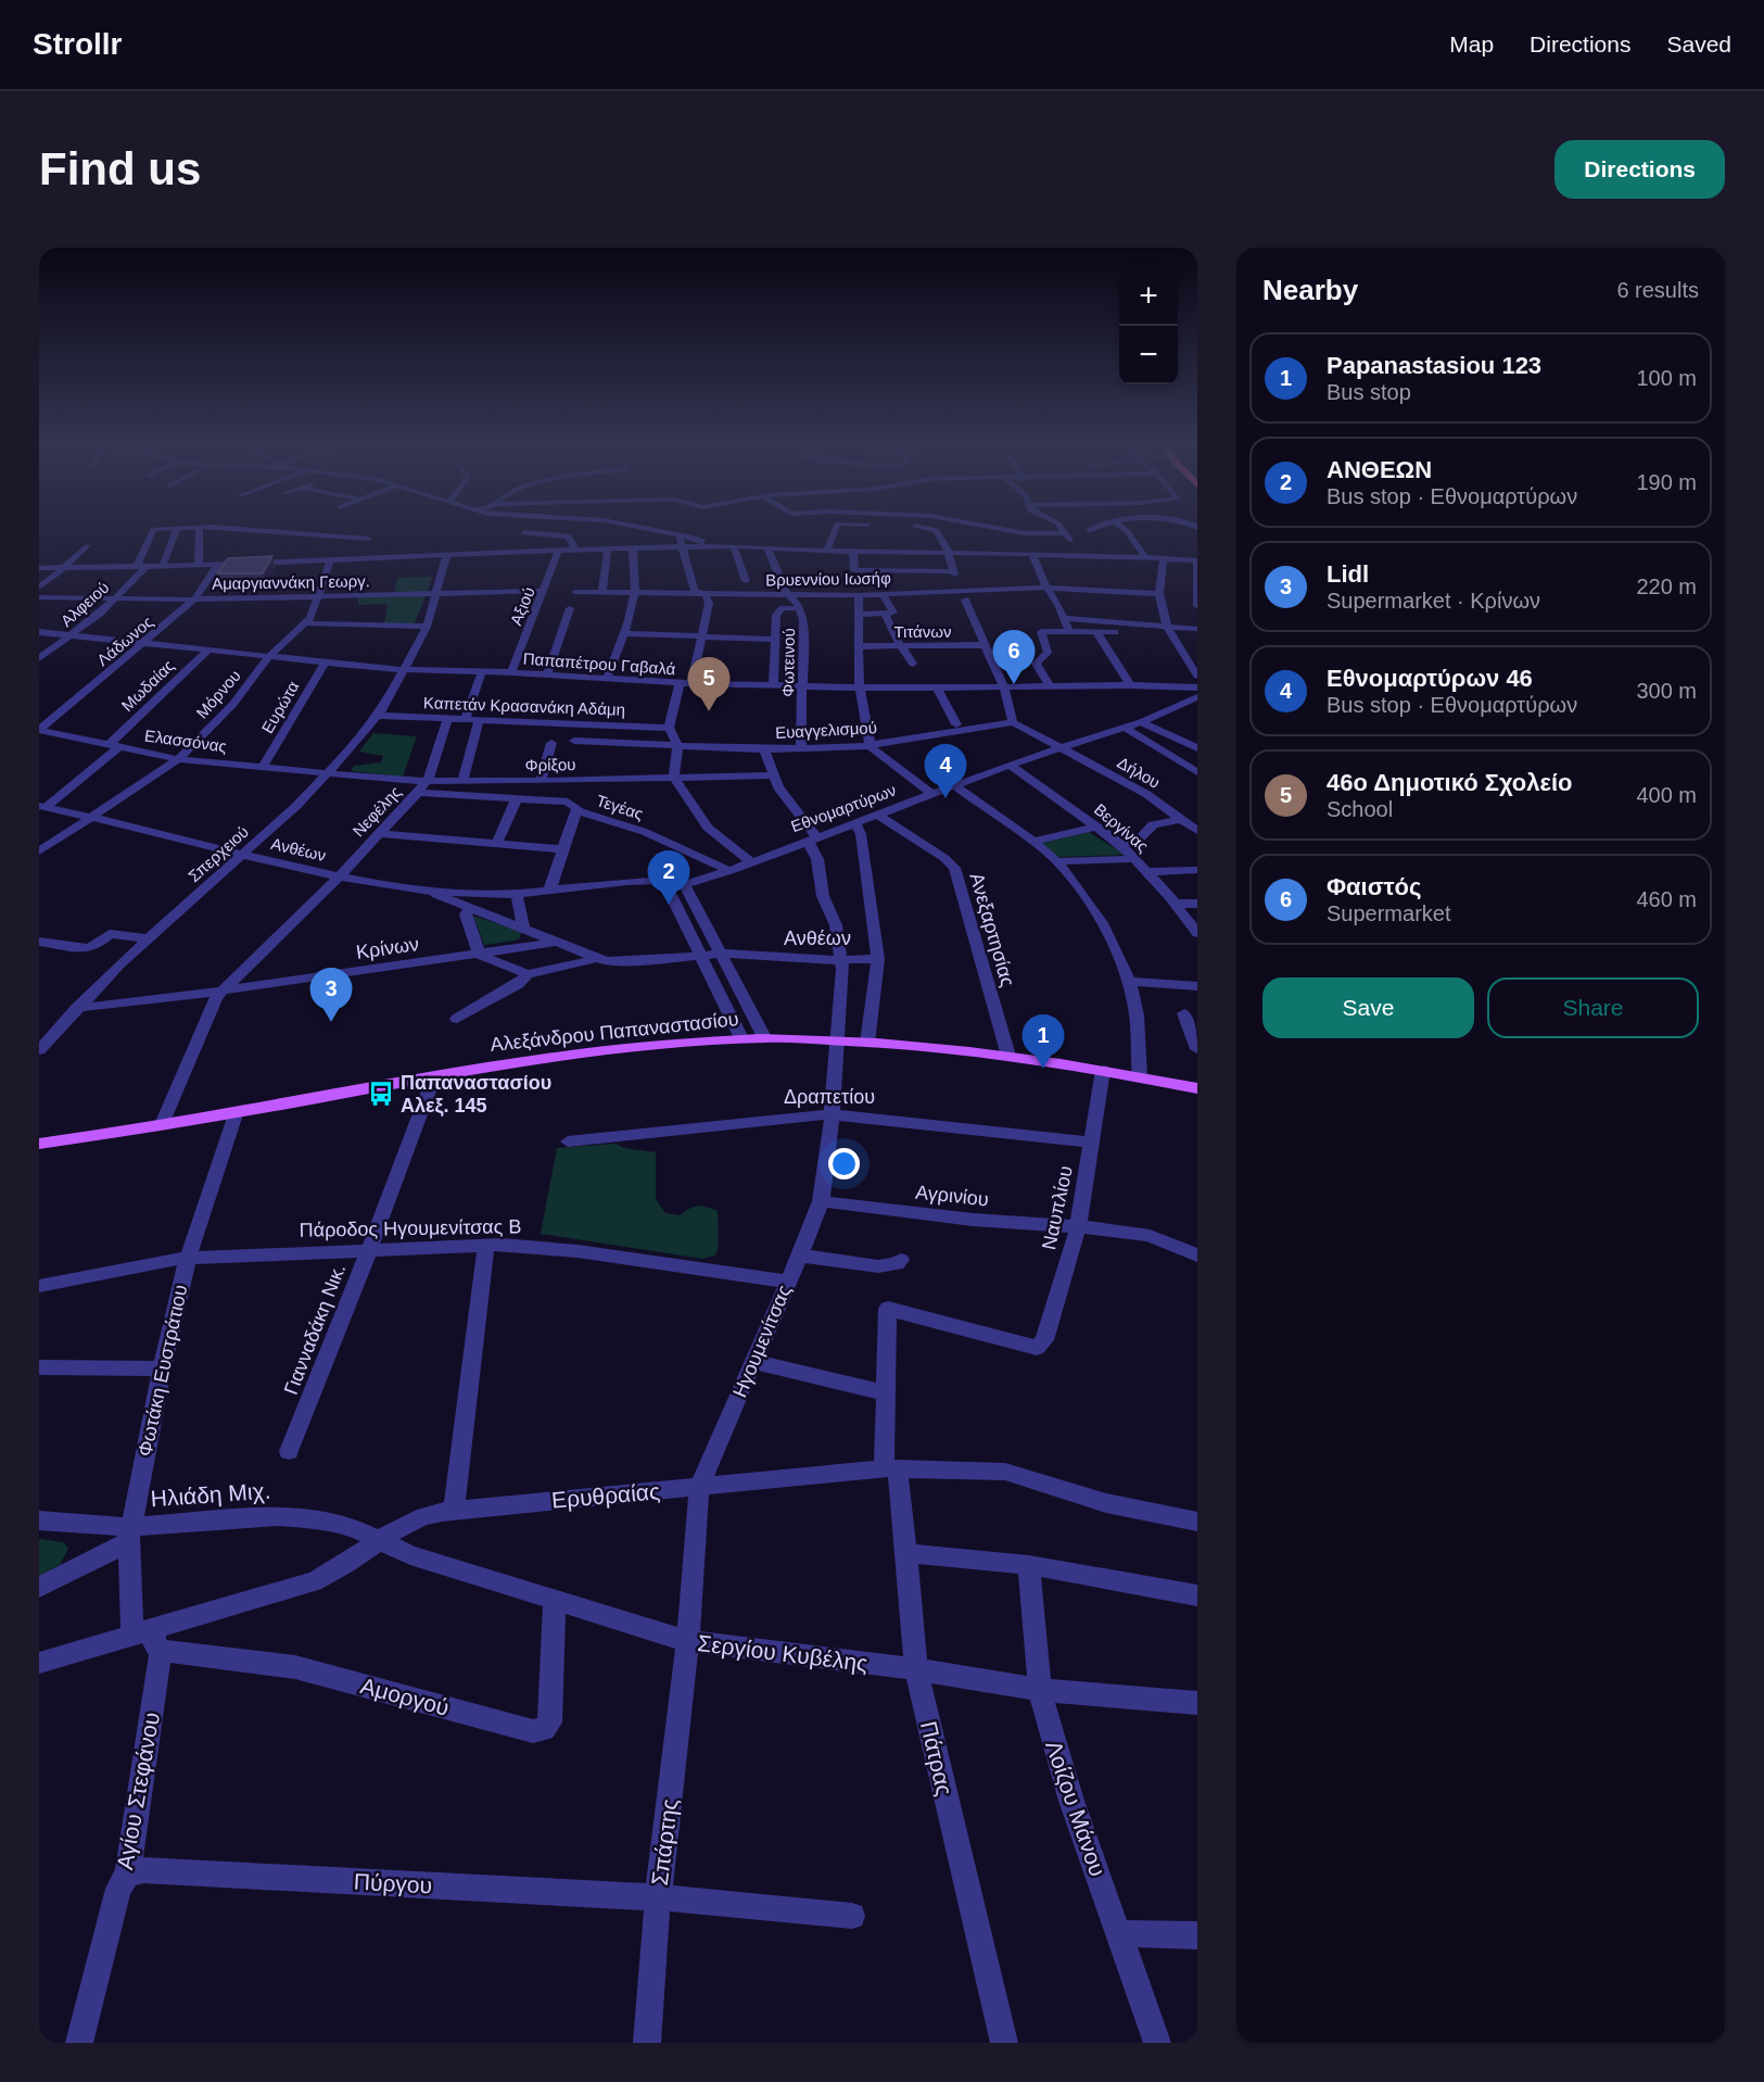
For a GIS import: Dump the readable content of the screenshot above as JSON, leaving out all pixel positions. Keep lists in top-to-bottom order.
{
  "streets": {
    "main road": ["Αλεξάνδρου Παπαναστασίου"],
    "street": [
      "Βρυεννίου Ιωσήφ",
      "Αμαργιαννάκη Γεωργ.",
      "Αλφειού",
      "Αξιού",
      "Τιτάνων",
      "Λάδωνος",
      "Φωτεινού",
      "Παπαπέτρου Γαβαλά",
      "Μωδαίας",
      "Μόρνου",
      "Καπετάν Κρασανάκη Αδάμη",
      "Ευρώτα",
      "Ευαγγελισμού",
      "Ελασσόνας",
      "Φρίξου",
      "Δήλου",
      "Τεγέας",
      "Εθνομαρτύρων",
      "Νεφέλης",
      "Βεργίνας",
      "Ανθέων",
      "Σπερχειού",
      "Ανεξαρτησίας",
      "Κρίνων",
      "Δραπετίου",
      "Αγρινίου",
      "Ναυπλίου",
      "Πάροδος Ηγουμενίτσας Β",
      "Γιανναδάκη Νικ.",
      "Ηγουμενίτσας",
      "Φωτάκη Ευστράτιου",
      "Ηλιάδη Μιχ.",
      "Ερυθραίας",
      "Σεργίου Κυβέλης",
      "Αμοργού",
      "Πάτρας",
      "Αγίου Στεφάνου",
      "Λοίζου Μάνου",
      "Σπάρτης",
      "Πύργου"
    ]
  },
  "crossings": [
    ["Βρυεννίου Ιωσήφ", "Φωτεινού"],
    ["Αμαργιαννάκη Γεωργ.", "Αλφειού"],
    ["Αμαργιαννάκη Γεωργ.", "Αξιού"],
    ["Αμαργιαννάκη Γεωργ.", "Λάδωνος"],
    ["Αμαργιαννάκη Γεωργ.", "Σπερχειού"],
    ["Αλφειού", "Παπαπέτρου Γαβαλά"],
    ["Αξιού", "Παπαπέτρου Γαβαλά"],
    ["Λάδωνος", "Παπαπέτρου Γαβαλά"],
    ["Λάδωνος", "Ελασσόνας"],
    ["Φωτεινού", "Παπαπέτρου Γαβαλά"],
    ["Φωτεινού", "Ευαγγελισμού"],
    ["Παπαπέτρου Γαβαλά", "Μωδαίας"],
    ["Παπαπέτρου Γαβαλά", "Μόρνου"],
    ["Παπαπέτρου Γαβαλά", "Ευρώτα"],
    ["Παπαπέτρου Γαβαλά", "Σπερχειού"],
    ["Μωδαίας", "Ελασσόνας"],
    ["Μωδαίας", "Ανθέων"],
    ["Μόρνου", "Ελασσόνας"],
    ["Μόρνου", "Ανθέων"],
    ["Καπετάν Κρασανάκη Αδάμη", "Νεφέλης"],
    ["Καπετάν Κρασανάκη Αδάμη", "Σπερχειού"],
    ["Ευρώτα", "Ελασσόνας"],
    ["Ευαγγελισμού", "Δήλου"],
    ["Ευαγγελισμού", "Ηγουμενίτσας"],
    ["Ελασσόνας", "Φρίξου"],
    ["Ελασσόνας", "Σπερχειού"],
    ["Φρίξου", "Τεγέας"],
    ["Φρίξου", "Νεφέλης"],
    ["Φρίξου", "Σπερχειού"],
    ["Φρίξου", "Ηγουμενίτσας"],
    ["Δήλου", "Εθνομαρτύρων"],
    ["Τεγέας", "Εθνομαρτύρων"],
    ["Τεγέας", "Νεφέλης"],
    ["Εθνομαρτύρων", "Βεργίνας"],
    ["Εθνομαρτύρων", "Ανθέων"],
    ["Εθνομαρτύρων", "Ανεξαρτησίας"],
    ["Εθνομαρτύρων", "Ηγουμενίτσας"],
    ["Νεφέλης", "Ανθέων"],
    ["Νεφέλης", "Κρίνων"],
    ["Νεφέλης", "Αλεξάνδρου Παπαναστασίου"],
    ["Ανθέων", "Σπερχειού"],
    ["Ανθέων", "Κρίνων"],
    ["Ανθέων", "Ηγουμενίτσας"],
    ["Ανεξαρτησίας", "Αλεξάνδρου Παπαναστασίου"],
    ["Αλεξάνδρου Παπαναστασίου", "Ναυπλίου"],
    ["Αλεξάνδρου Παπαναστασίου", "Γιανναδάκη Νικ."],
    ["Αλεξάνδρου Παπαναστασίου", "Ηγουμενίτσας"],
    ["Αλεξάνδρου Παπαναστασίου", "Φωτάκη Ευστράτιου"],
    ["Δραπετίου", "Ναυπλίου"],
    ["Δραπετίου", "Ηγουμενίτσας"],
    ["Αγρινίου", "Ναυπλίου"],
    ["Αγρινίου", "Ηγουμενίτσας"],
    ["Ναυπλίου", "Πάτρας"],
    ["Πάροδος Ηγουμενίτσας Β", "Γιανναδάκη Νικ."],
    ["Πάροδος Ηγουμενίτσας Β", "Ηγουμενίτσας"],
    ["Πάροδος Ηγουμενίτσας Β", "Φωτάκη Ευστράτιου"],
    ["Ηγουμενίτσας", "Ερυθραίας"],
    ["Ηγουμενίτσας", "Σεργίου Κυβέλης"],
    ["Ηγουμενίτσας", "Σπάρτης"],
    ["Φωτάκη Ευστράτιου", "Ηλιάδη Μιχ."],
    ["Φωτάκη Ευστράτιου", "Ερυθραίας"],
    ["Φωτάκη Ευστράτιου", "Αμοργού"],
    ["Φωτάκη Ευστράτιου", "Αγίου Στεφάνου"],
    ["Ηλιάδη Μιχ.", "Ερυθραίας"],
    ["Ηλιάδη Μιχ.", "Σεργίου Κυβέλης"],
    ["Ερυθραίας", "Σεργίου Κυβέλης"],
    ["Ερυθραίας", "Αμοργού"],
    ["Ερυθραίας", "Πάτρας"],
    ["Ερυθραίας", "Αγίου Στεφάνου"],
    ["Σεργίου Κυβέλης", "Αμοργού"],
    ["Σεργίου Κυβέλης", "Πάτρας"],
    ["Σεργίου Κυβέλης", "Λοίζου Μάνου"],
    ["Σεργίου Κυβέλης", "Σπάρτης"],
    ["Αμοργού", "Αγίου Στεφάνου"],
    ["Αγίου Στεφάνου", "Πύργου"],
    ["Σπάρτης", "Πύργου"]
  ],
  "places": {
    "bus stop": ["Παπαναστασίου Αλεξ. 145"]
  },
  "page": {
    "header": "Strollr",
    "nav": ["Map", "Directions", "Saved"],
    "buttons": [
      "Directions",
      ["Save", "Share"]
    ],
    "title": "Find us",
    "heading": ["Nearby", "6 results"],
    "map_buttons": ["+", "−"],
    "list": [
      {
        "mark": "1",
        "name": "Papanastasiou 123",
        "note": "Bus stop",
        "value": "100 m"
      },
      {
        "mark": "2",
        "name": "ΑΝΘΕΩΝ",
        "note": "Bus stop · Εθνομαρτύρων",
        "value": "190 m"
      },
      {
        "mark": "3",
        "name": "Lidl",
        "note": "Supermarket · Κρίνων",
        "value": "220 m"
      },
      {
        "mark": "4",
        "name": "Εθνομαρτύρων 46",
        "note": "Bus stop · Εθνομαρτύρων",
        "value": "300 m"
      },
      {
        "mark": "5",
        "name": "46ο Δημοτικό Σχολείο",
        "note": "School",
        "value": "400 m"
      },
      {
        "mark": "6",
        "name": "Φαιστός",
        "note": "Supermarket",
        "value": "460 m"
      }
    ],
    "pins": [
      "6",
      "5",
      "4",
      "2",
      "3",
      "1"
    ]
  }
}
